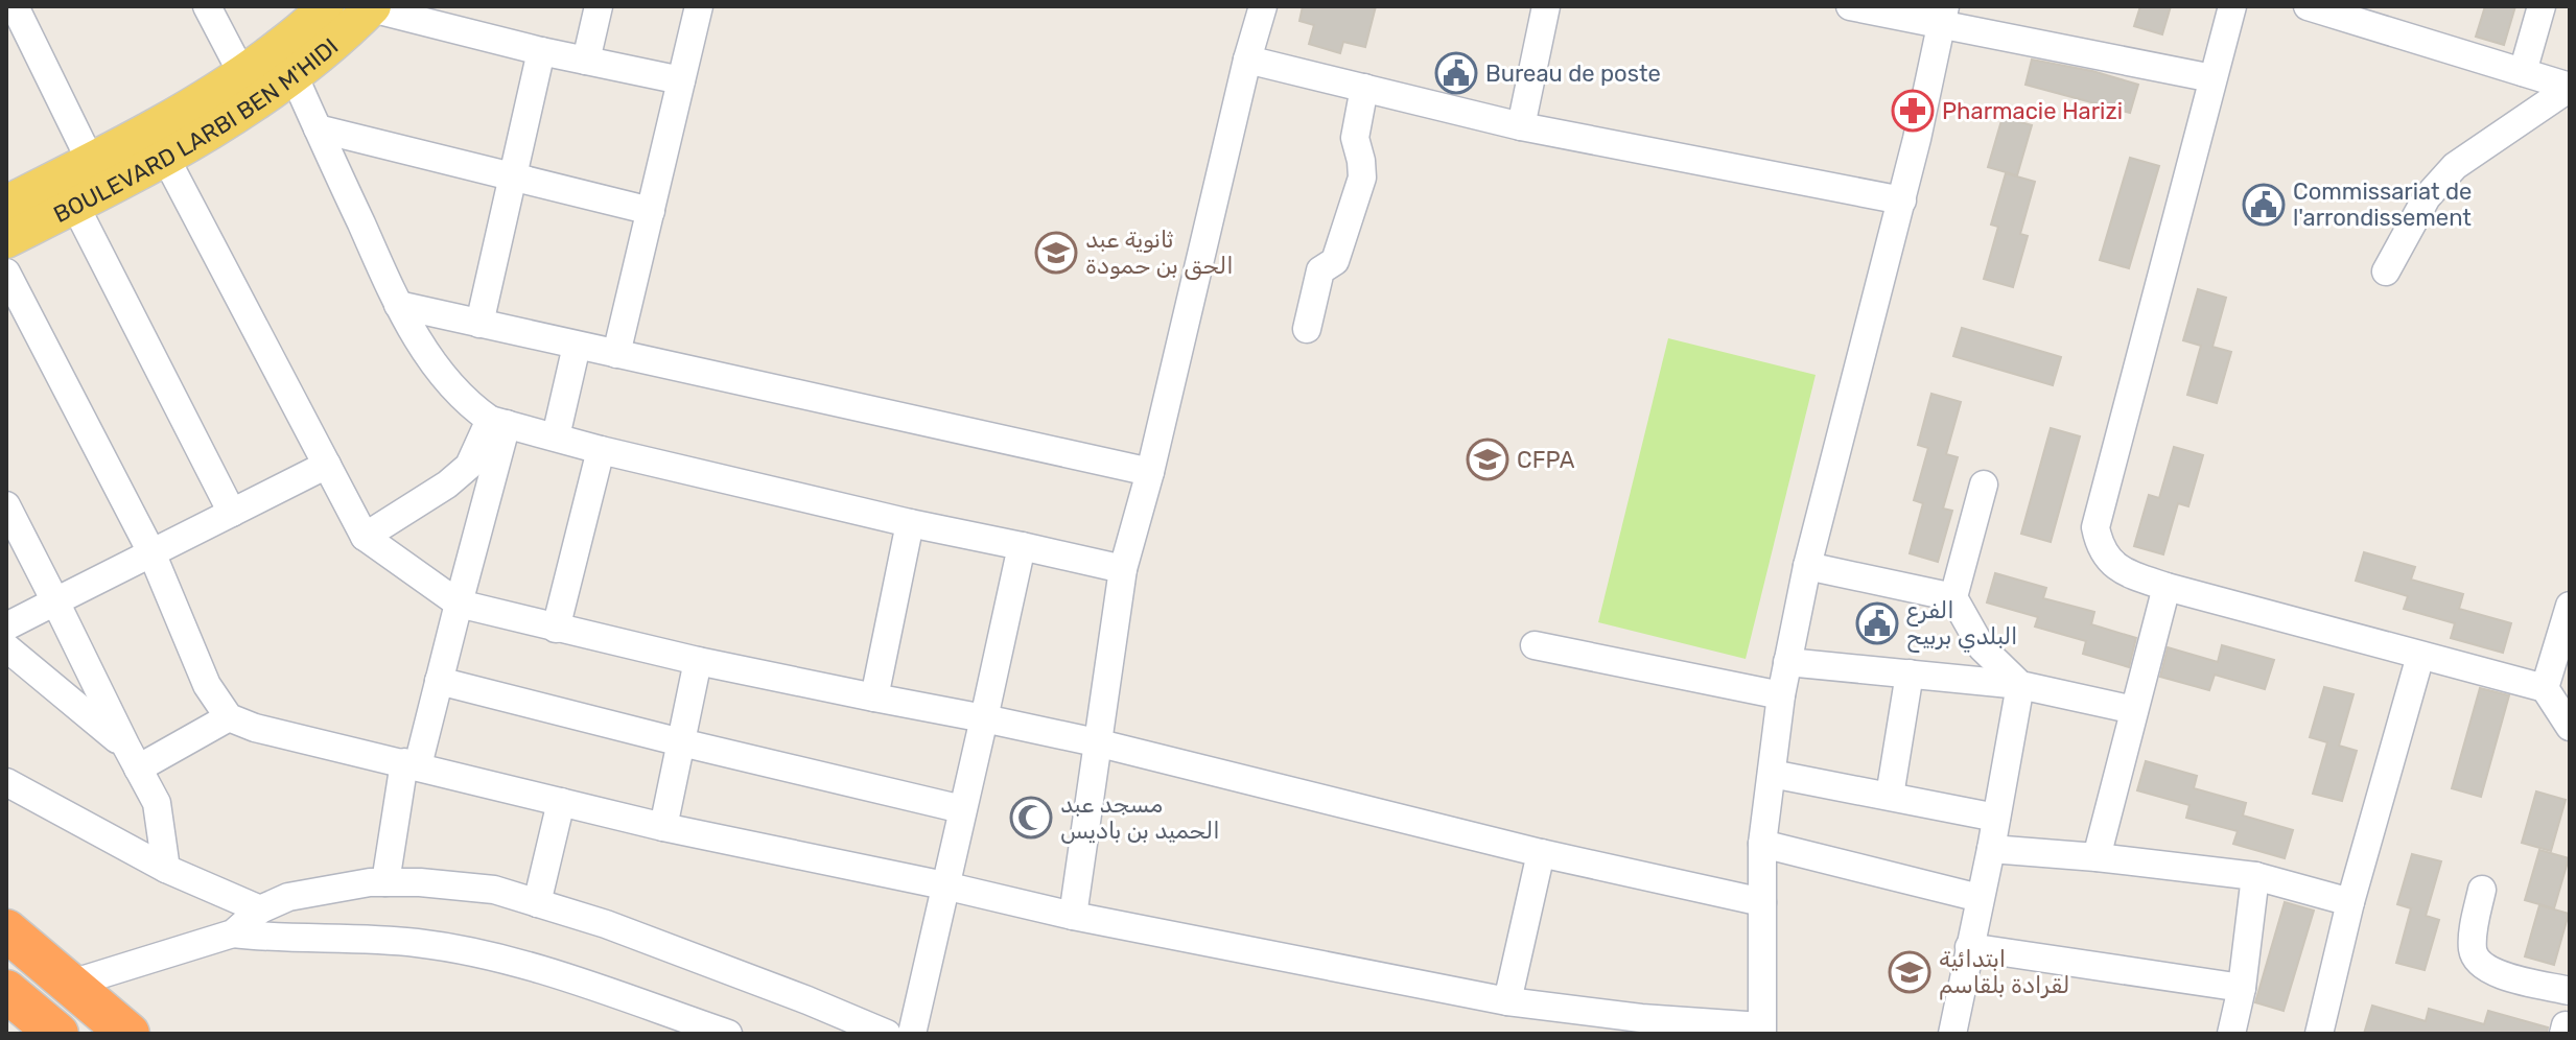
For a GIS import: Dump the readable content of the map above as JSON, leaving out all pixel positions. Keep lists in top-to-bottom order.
{
  "streets": {
    "main road": ["BOULEVARD LARBI BEN M'HIDI"]
  },
  "places": {
    "public building": ["Bureau de poste", "Commissariat de l'arrondissement", "الفرع البلدي بربيح"],
    "pharmacy": ["Pharmacie Harizi"],
    "school or university": ["ثانوية عبد الحق بن حمودة", "CFPA", "ابتدائية لقرادة بلقاسم"],
    "mosque": ["مسجد عبد الحميد بن باديس"]
  }
}
